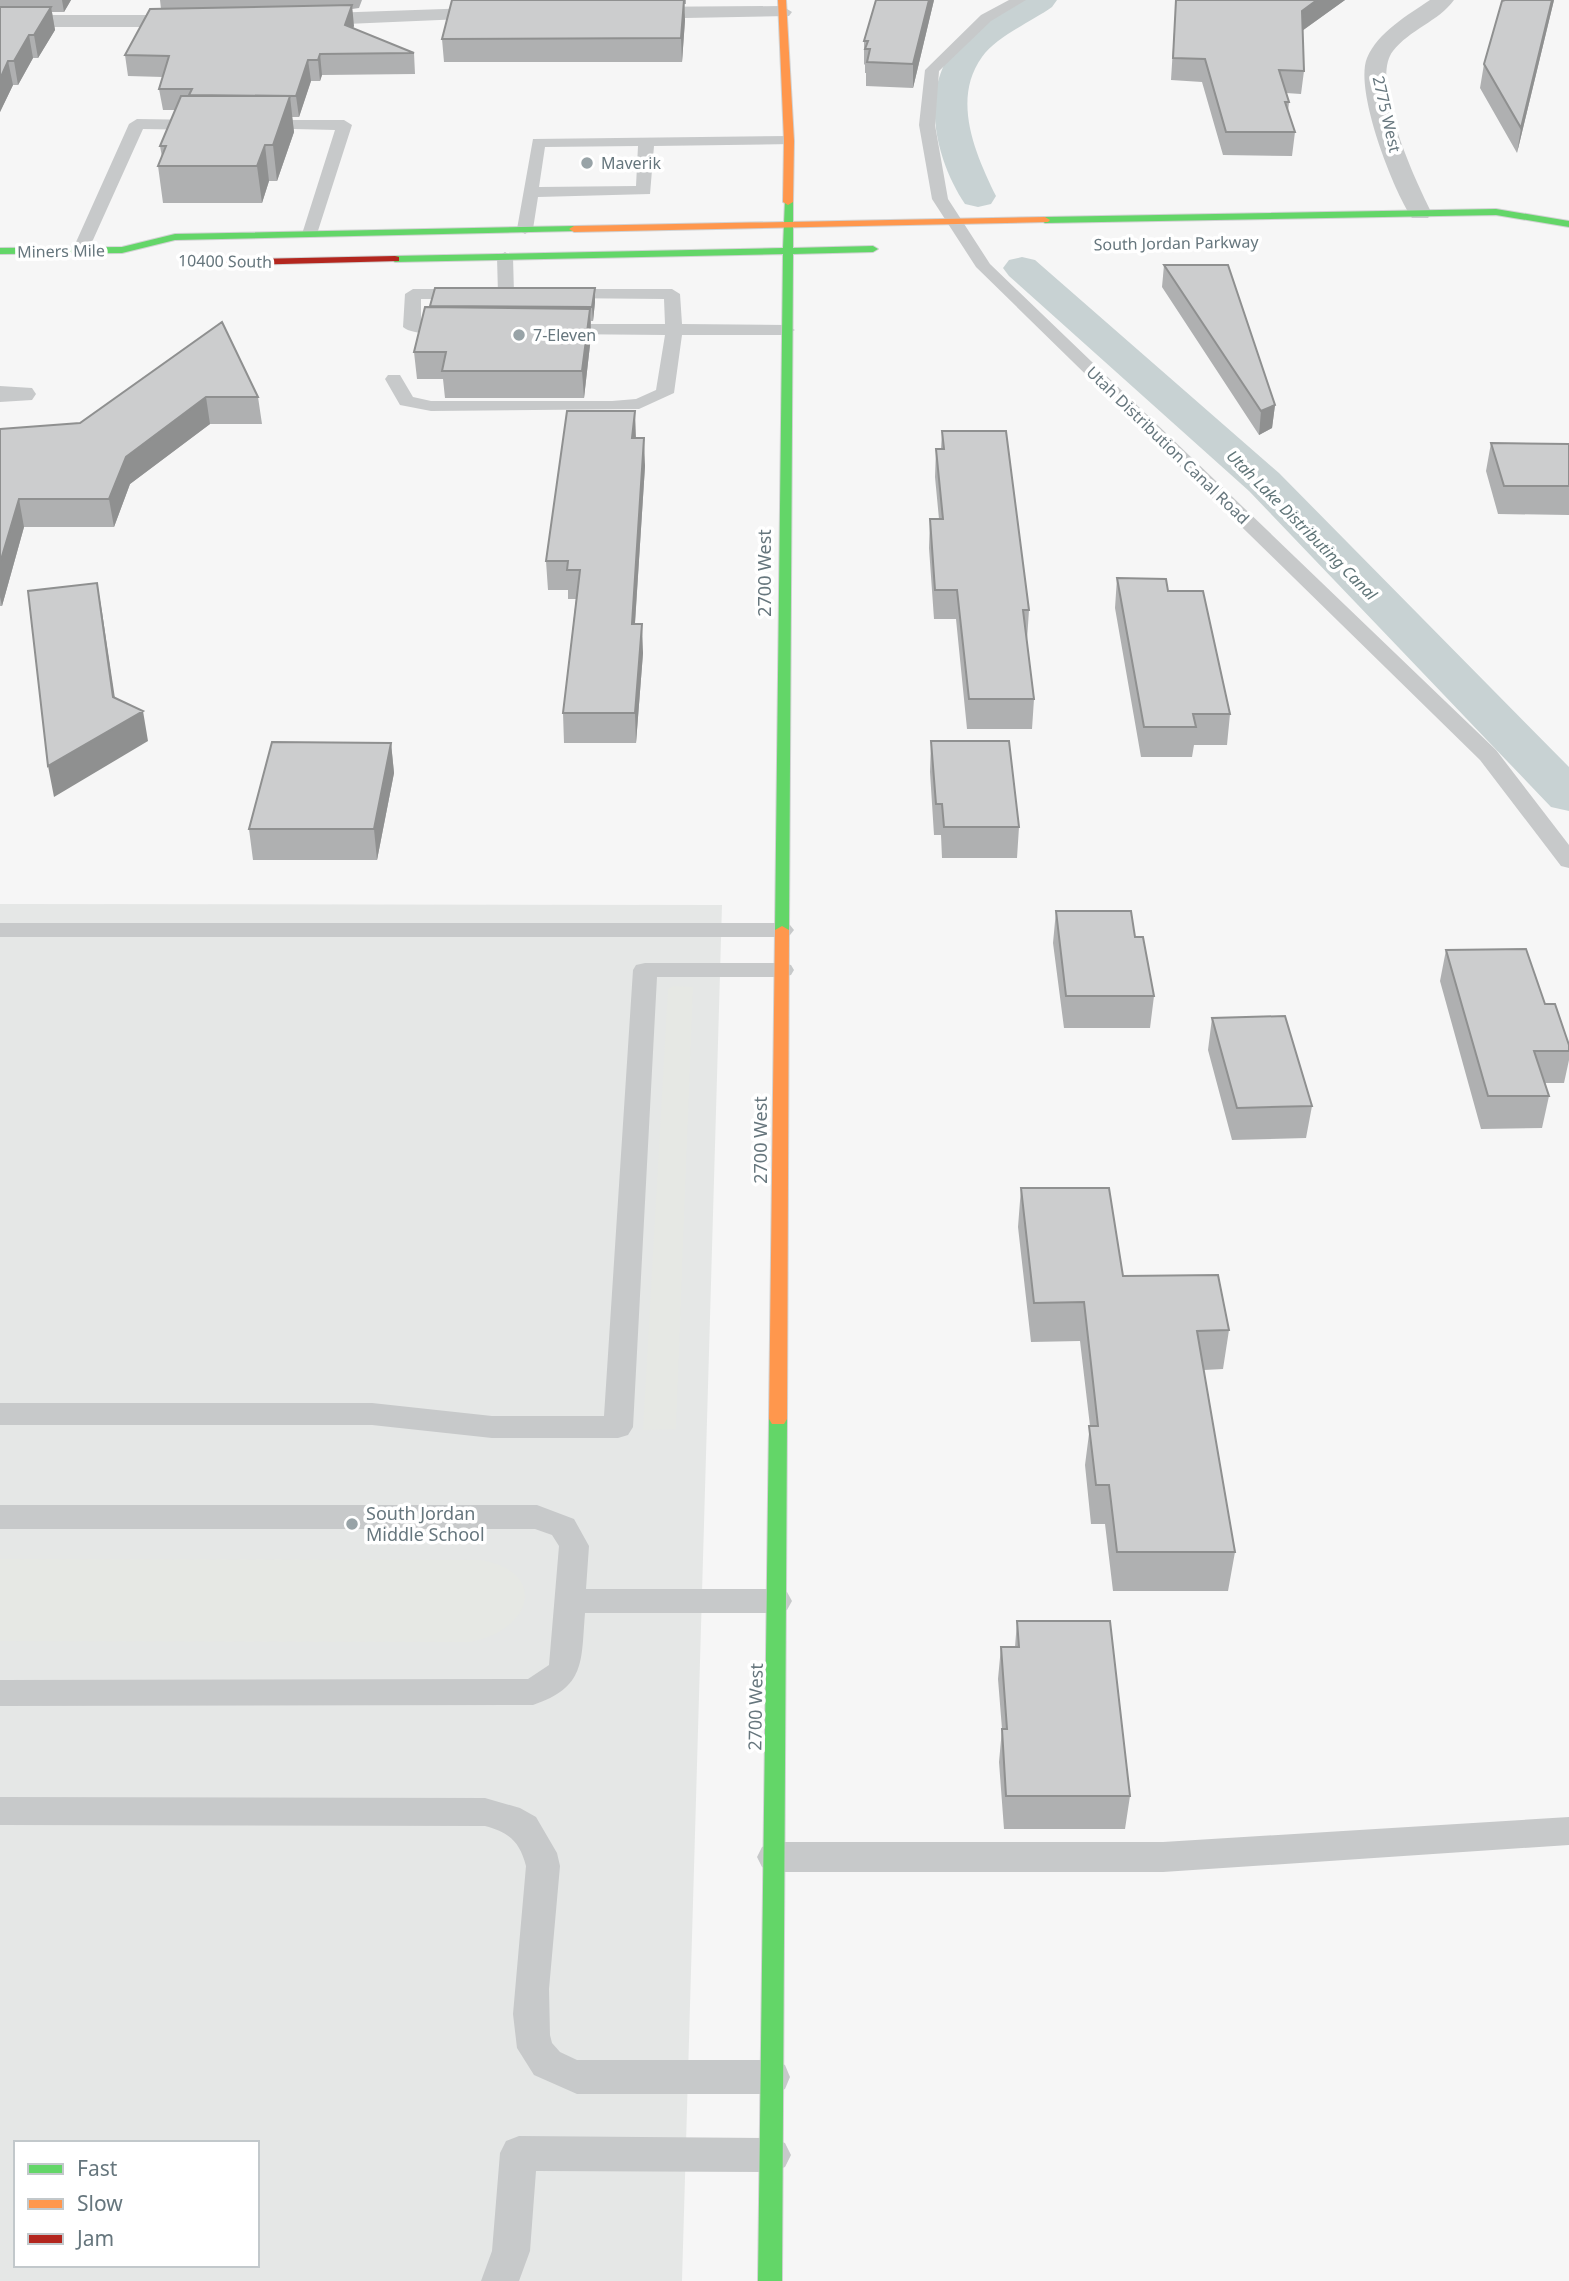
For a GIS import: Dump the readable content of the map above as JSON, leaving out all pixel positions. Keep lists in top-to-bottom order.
{
  "streets": {
    "main road": [
      "South Jordan Parkway",
      "Miners Mile",
      "10400 South",
      "2700 West"
    ],
    "street": ["2775 West"],
    "lane": ["Utah Distribution Canal Road"]
  },
  "crossings": [
    ["2775 West", "South Jordan Parkway"],
    ["South Jordan Parkway", "10400 South"],
    ["South Jordan Parkway", "Utah Distribution Canal Road"],
    ["South Jordan Parkway", "2700 West"],
    ["Miners Mile", "10400 South"],
    ["10400 South", "2700 West"]
  ],
  "water": ["Utah Lake Distributing Canal"],
  "places": ["Maverik", "7-Eleven", "South Jordan Middle School"],
  "legend": ["Fast", "Slow", "Jam"]
}
